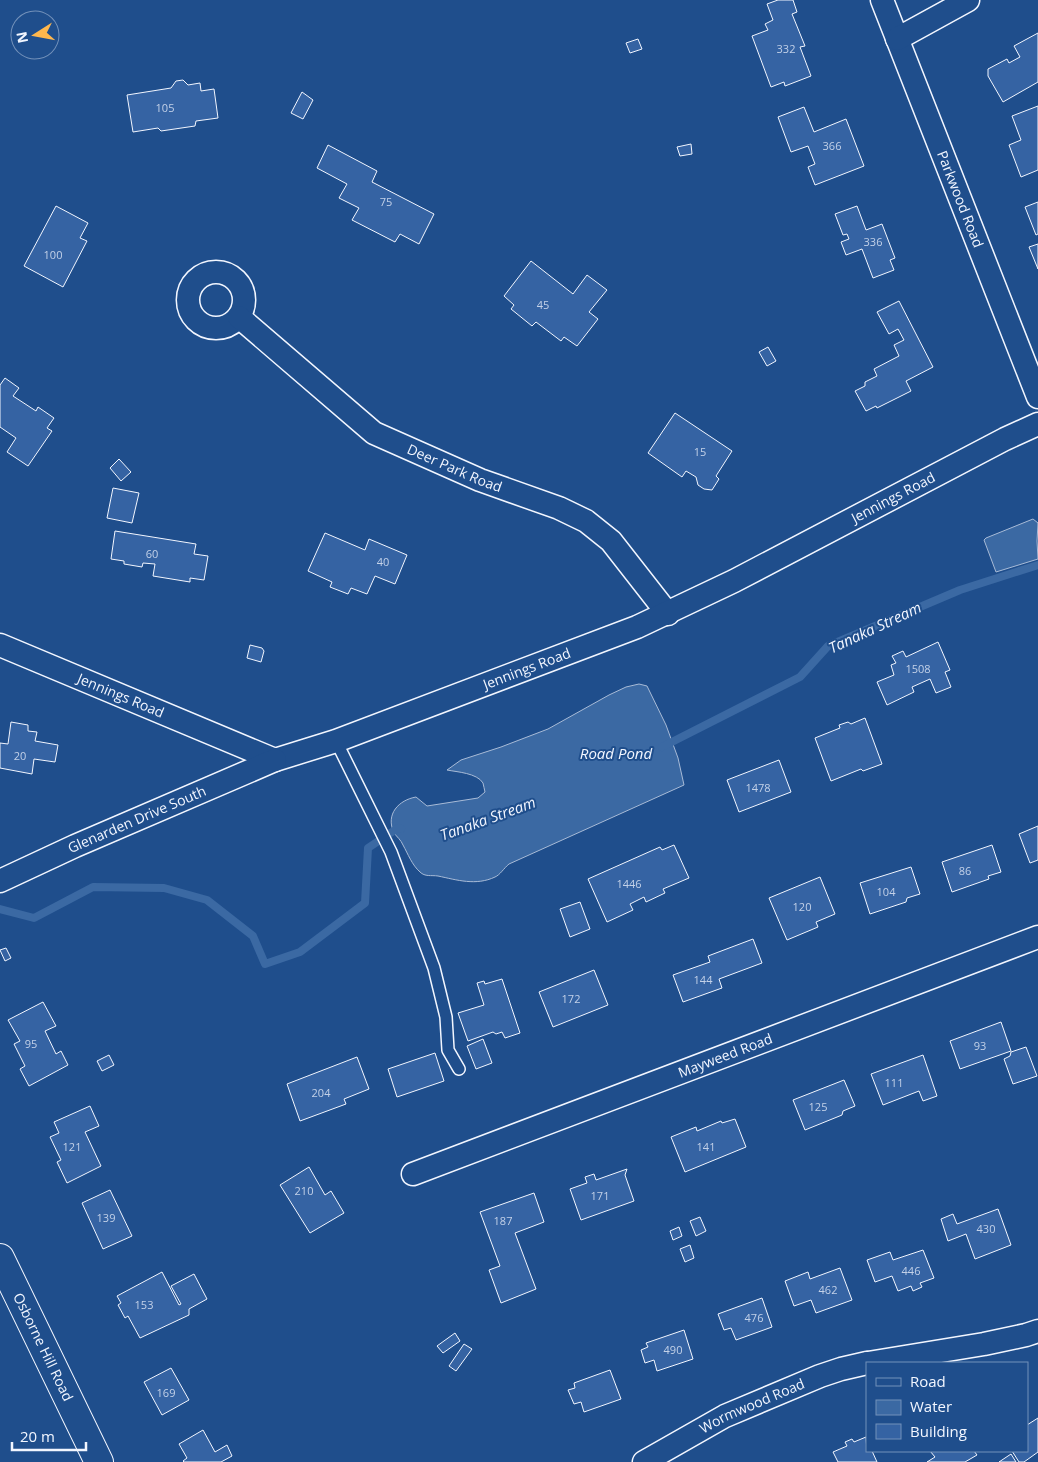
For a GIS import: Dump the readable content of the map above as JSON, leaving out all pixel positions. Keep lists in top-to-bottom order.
{
  "streets": {
    "street": [
      "Parkwood Road",
      "Deer Park Road",
      "Jennings Road",
      "Glenarden Drive South",
      "Mayweed Road",
      "Osborne Hill Road",
      "Wormwood Road"
    ]
  },
  "crossings": [
    ["Deer Park Road", "Jennings Road"],
    ["Jennings Road", "Glenarden Drive South"]
  ],
  "water": ["Tanaka Stream", "Road Pond"],
  "house_numbers": [
    "332",
    "105",
    "366",
    "75",
    "336",
    "100",
    "45",
    "15",
    "60",
    "40",
    "1508",
    "20",
    "1478",
    "86",
    "1446",
    "104",
    "120",
    "144",
    "172",
    "95",
    "93",
    "111",
    "204",
    "125",
    "121",
    "141",
    "210",
    "171",
    "139",
    "187",
    "430",
    "446",
    "462",
    "153",
    "476",
    "490",
    "169"
  ],
  "legend": ["Road", "Water", "Building"],
  "scale_bar": "20 m",
  "north": "left"
}
